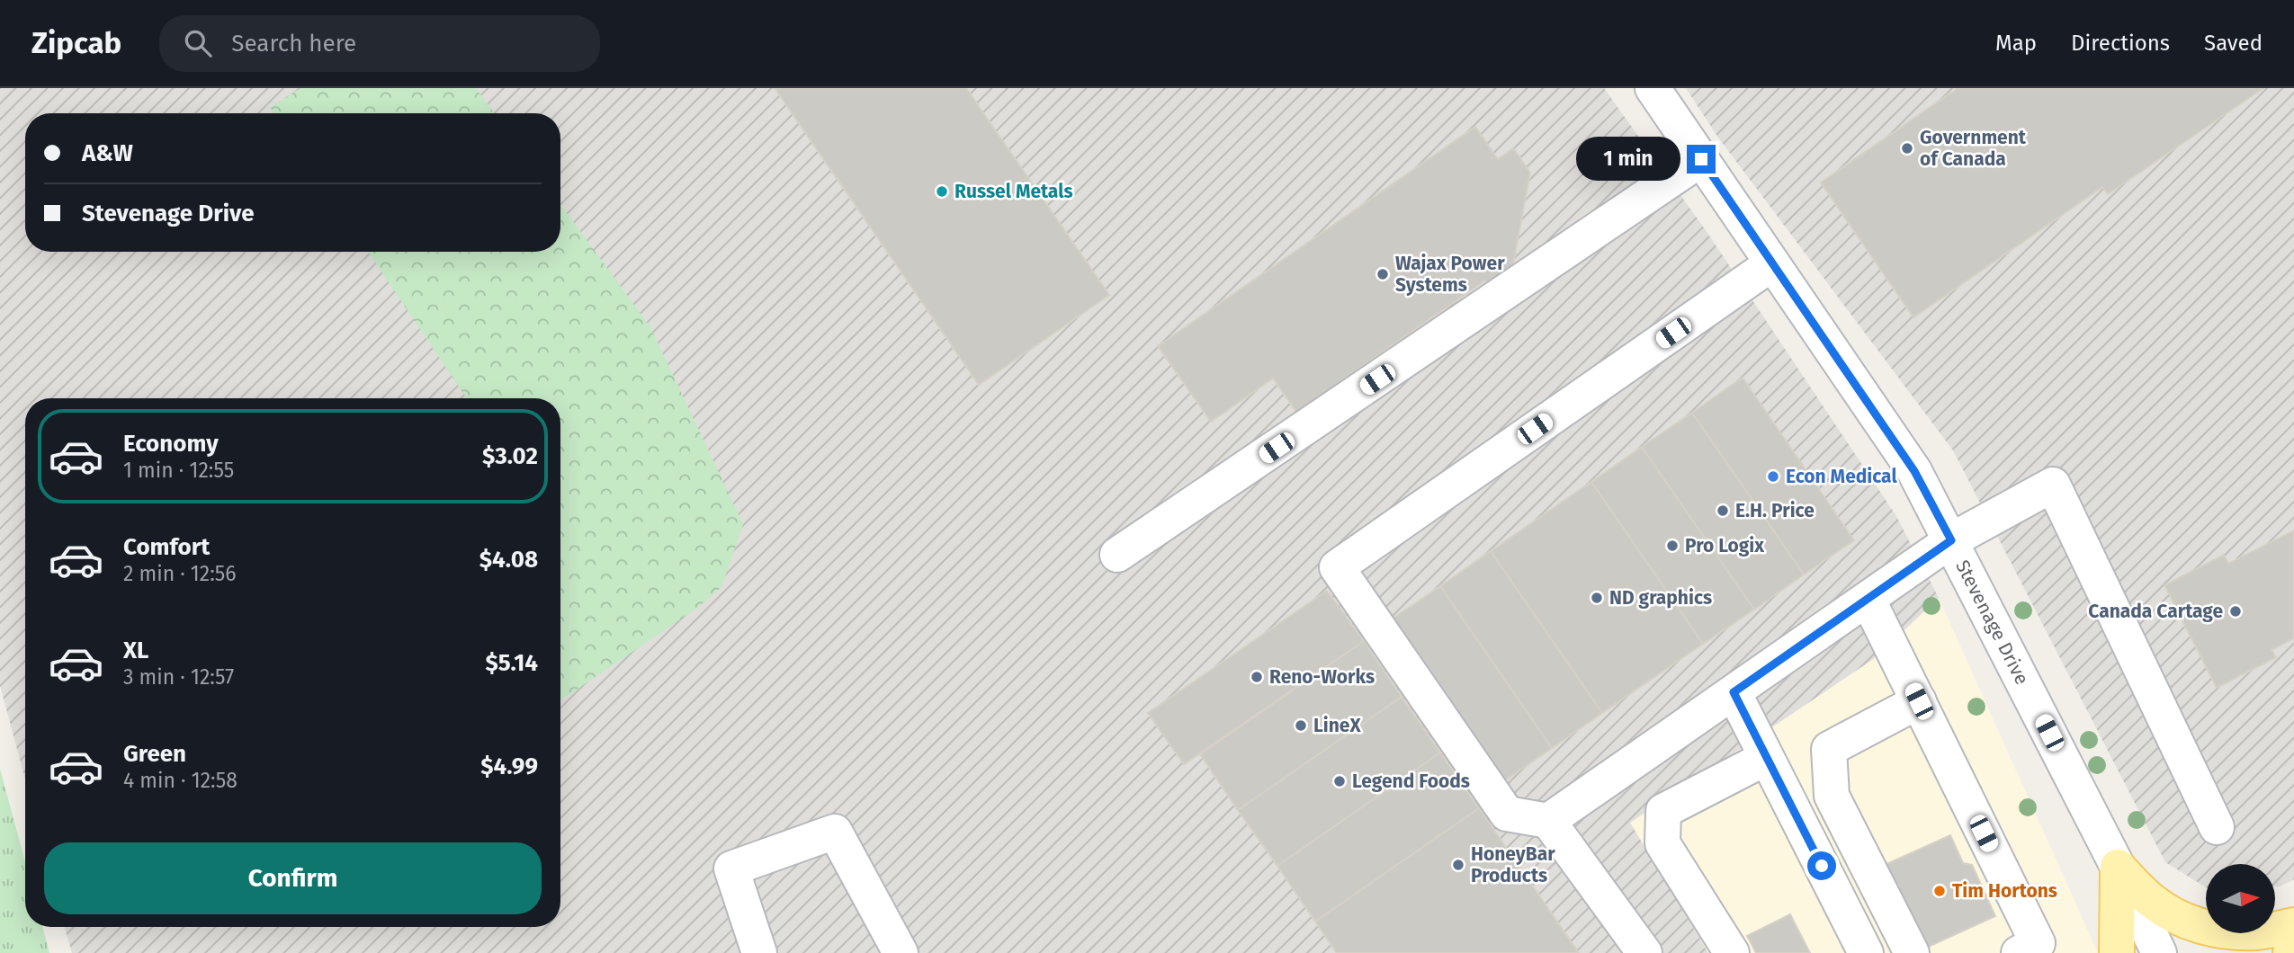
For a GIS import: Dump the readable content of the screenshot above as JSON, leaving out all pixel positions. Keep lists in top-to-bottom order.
{
  "streets": {
    "street": ["Stevenage Drive"]
  },
  "places": [
    "Government of Canada",
    "Russel Metals",
    "Wajax Power Systems",
    "Econ Medical",
    "E.H. Price",
    "Pro Logix",
    "ND graphics",
    "Canada Cartage",
    "Reno-Works",
    "LineX",
    "Legend Foods",
    "HoneyBar Products",
    "Tim Hortons"
  ],
  "north": "right",
  "page": {
    "header": "Zipcab",
    "search": "Search here",
    "nav": ["Map", "Directions", "Saved"],
    "banner": ["A&W", "Stevenage Drive"],
    "bubble": "1 min",
    "list": [
      {
        "name": "Economy",
        "note": "1 min · 12:55",
        "value": "$3.02"
      },
      {
        "name": "Comfort",
        "note": "2 min · 12:56",
        "value": "$4.08"
      },
      {
        "name": "XL",
        "note": "3 min · 12:57",
        "value": "$5.14"
      },
      {
        "name": "Green",
        "note": "4 min · 12:58",
        "value": "$4.99"
      }
    ],
    "buttons": "Confirm"
  }
}
